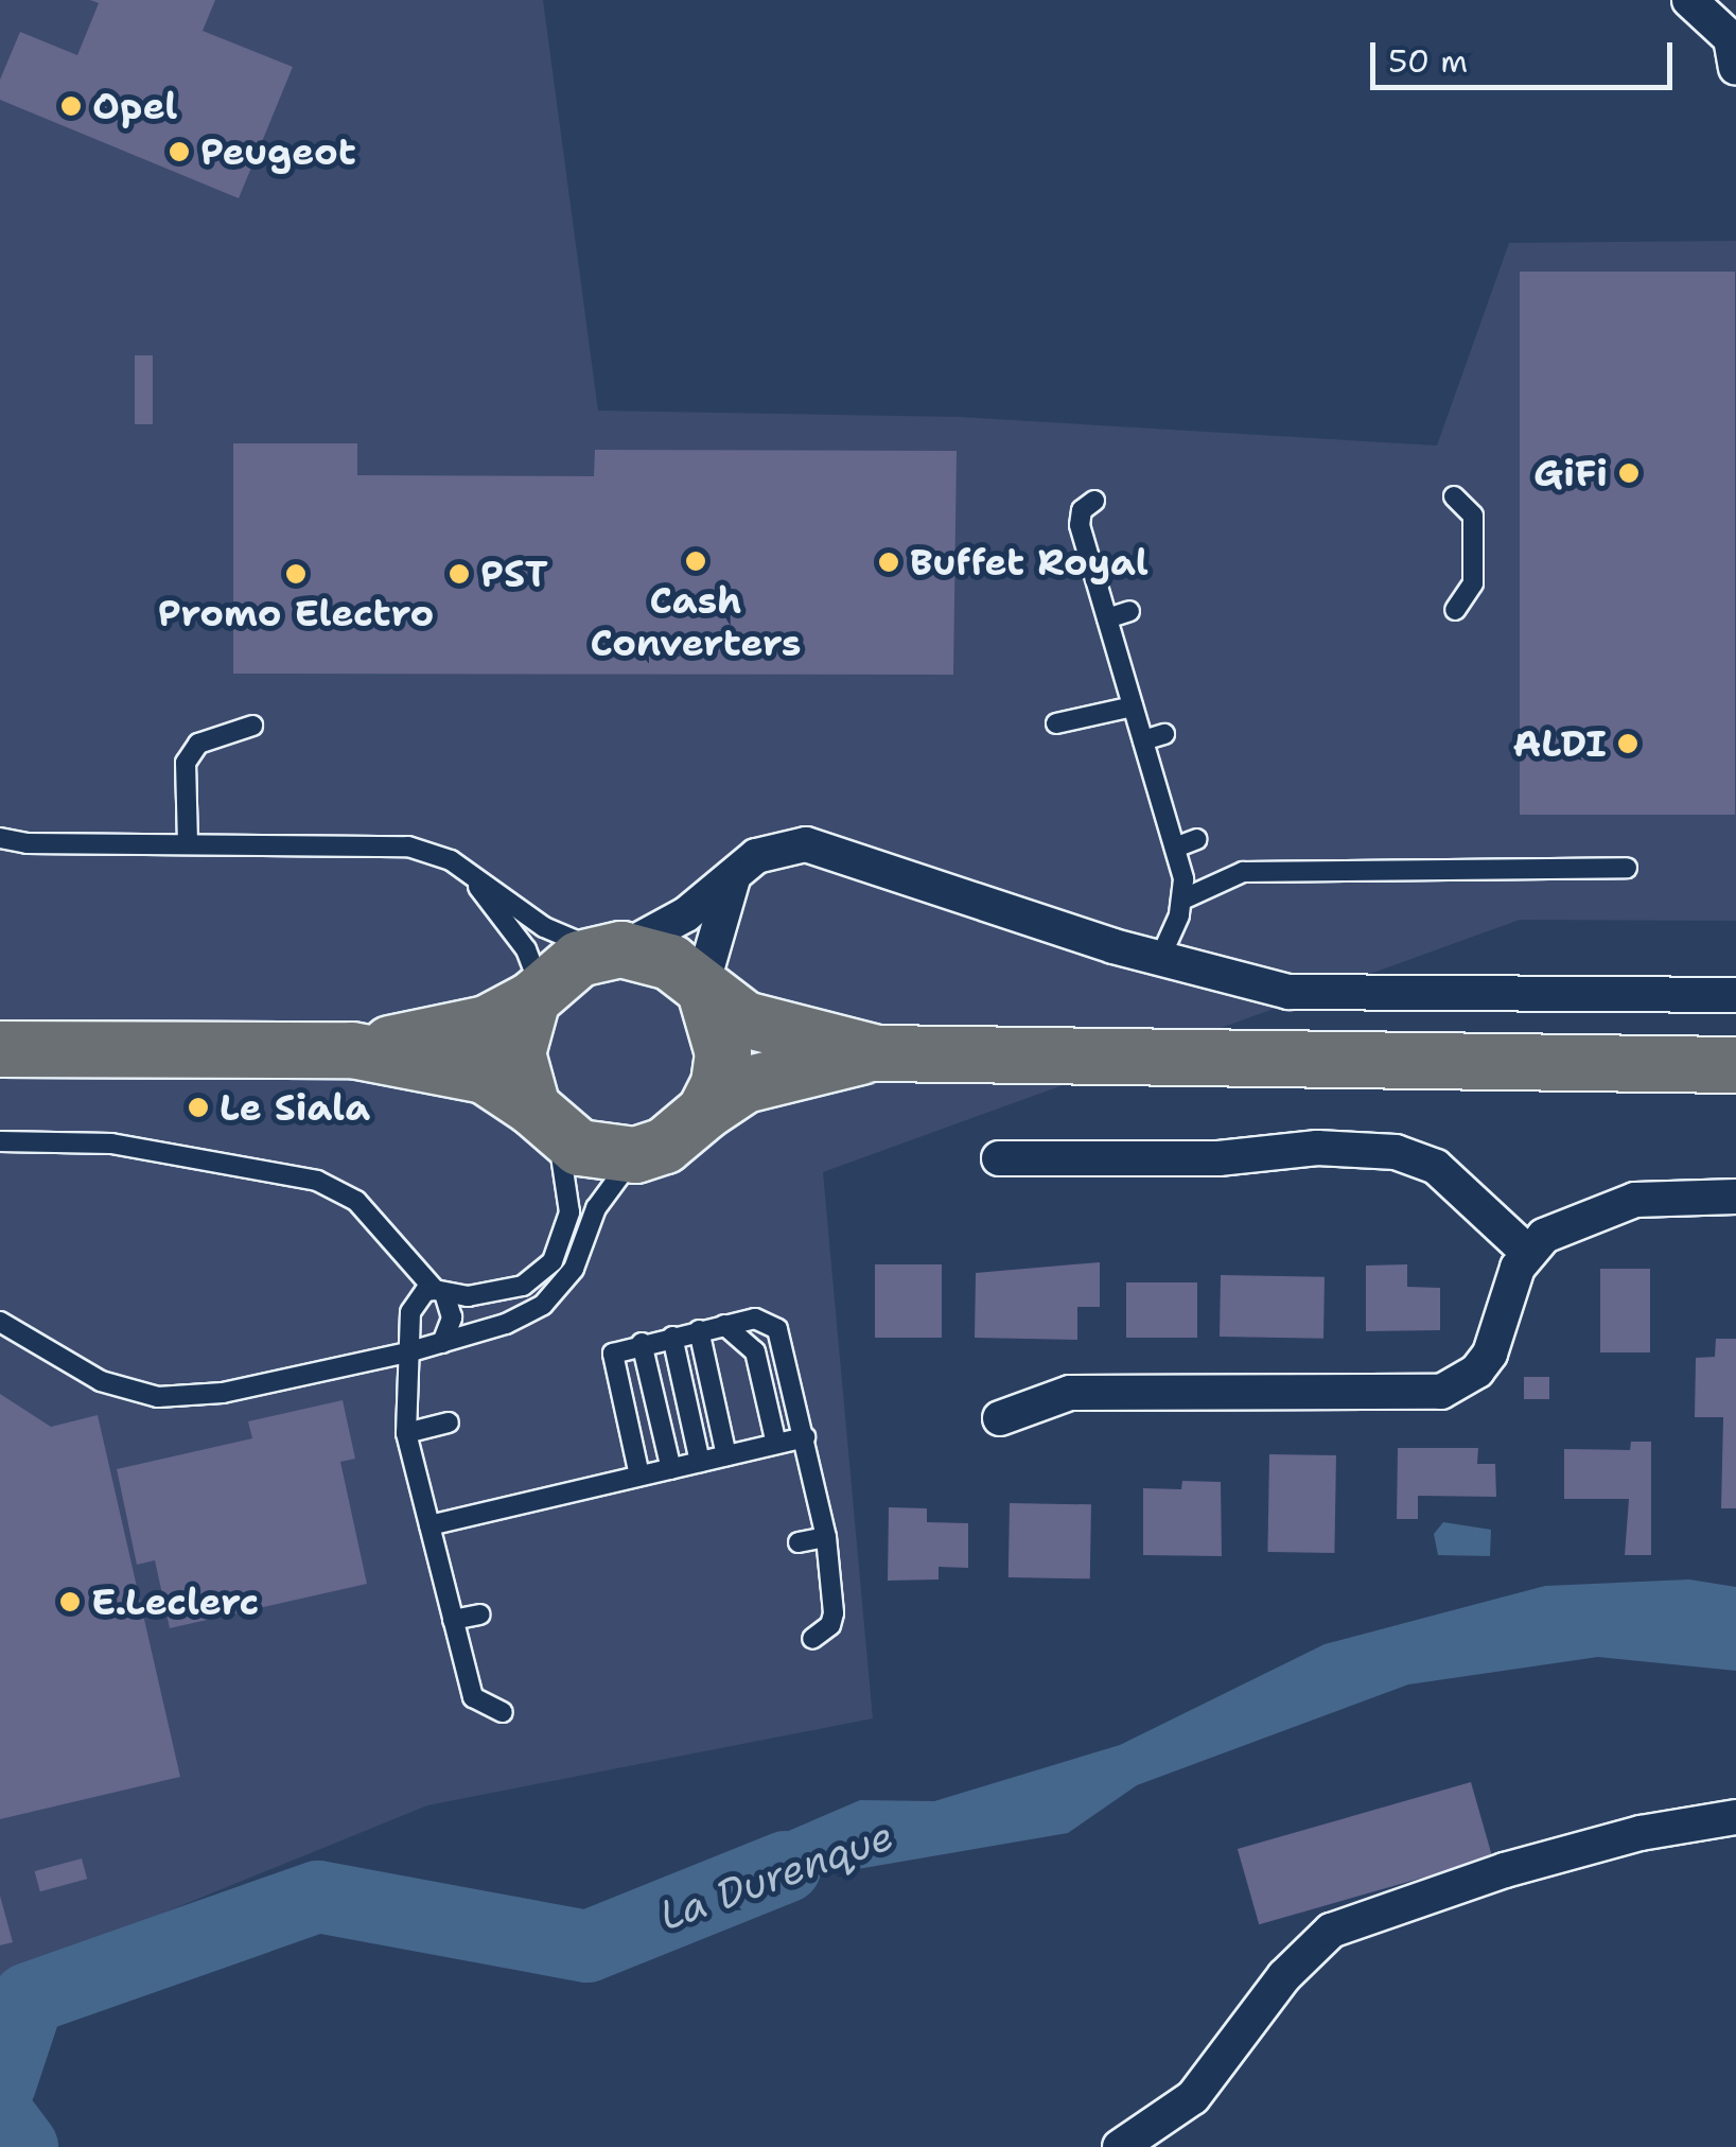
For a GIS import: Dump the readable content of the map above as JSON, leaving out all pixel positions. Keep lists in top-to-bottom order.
{
  "water": ["La Durenque"],
  "places": [
    "Opel",
    "Peugeot",
    "GiFi",
    "Cash Converters",
    "Buffet Royal",
    "Promo Electro",
    "PST",
    "ALDI",
    "Le Siala",
    "E.Leclerc"
  ],
  "scale_bar": "50 m"
}
